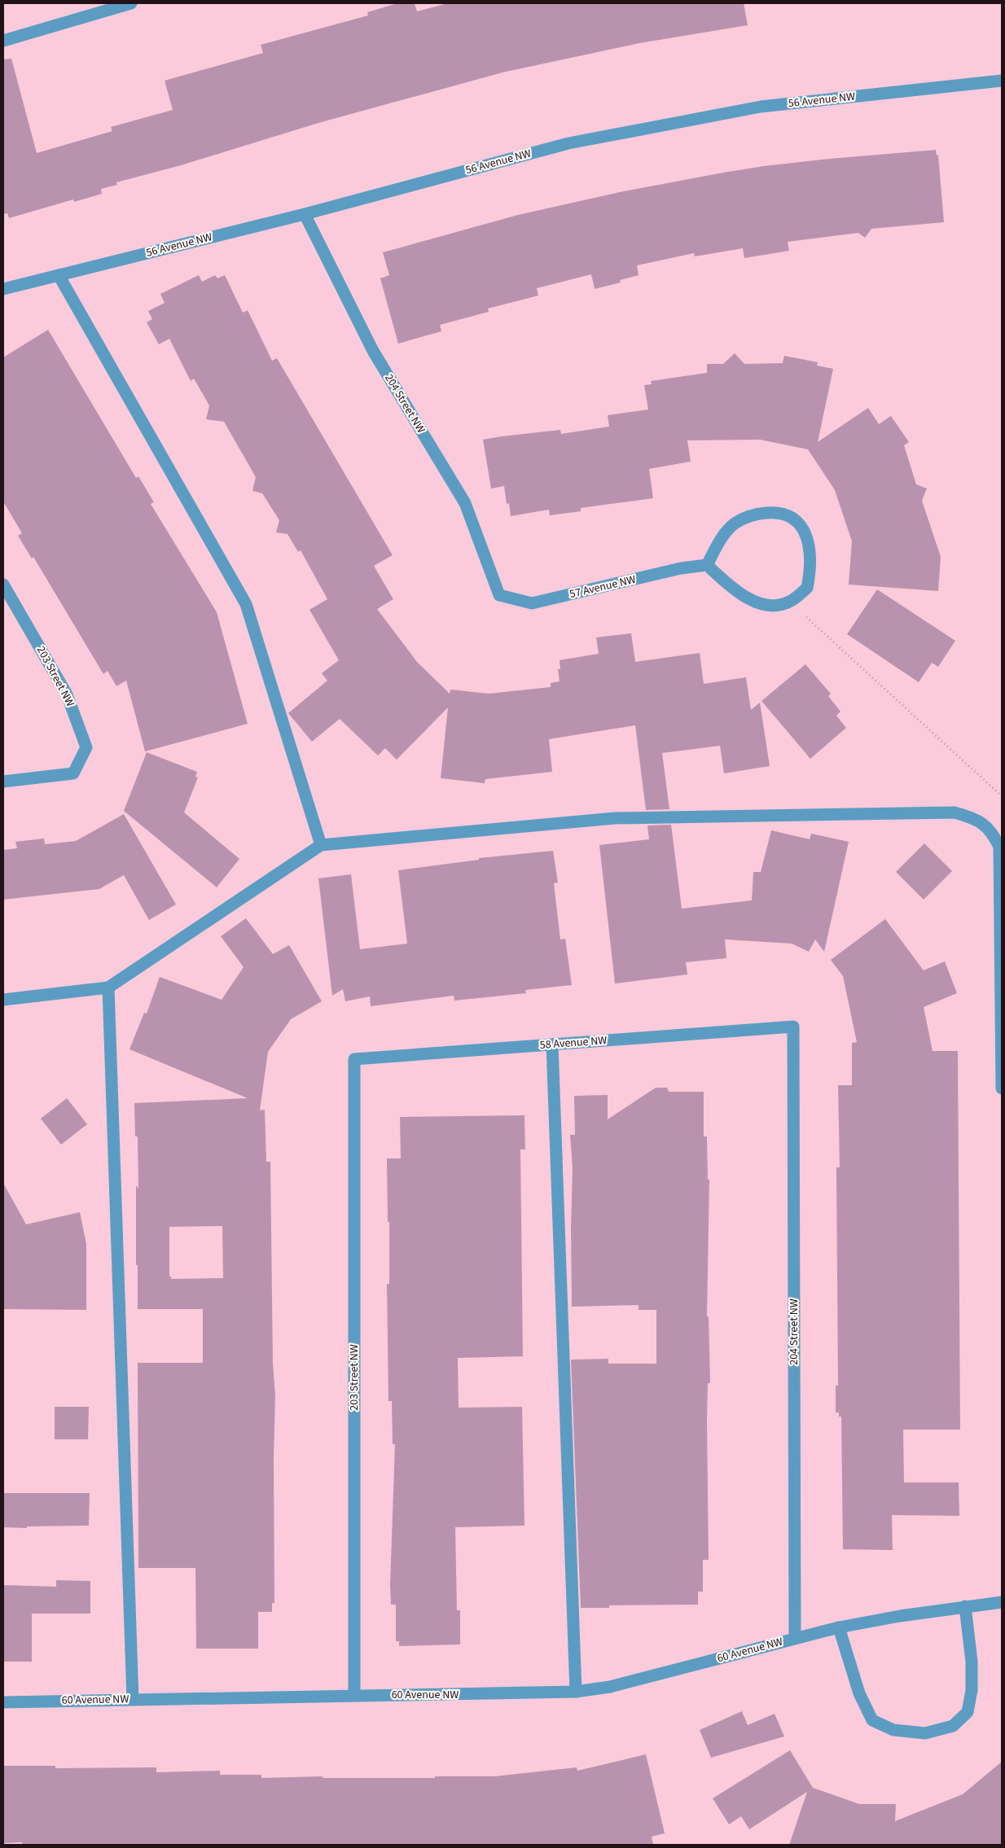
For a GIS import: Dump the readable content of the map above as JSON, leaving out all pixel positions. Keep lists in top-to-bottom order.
{
  "streets": {
    "street": [
      "56 Avenue NW",
      "204 Street NW",
      "57 Avenue NW",
      "203 Street NW",
      "58 Avenue NW",
      "60 Avenue NW"
    ]
  },
  "crossings": [
    ["56 Avenue NW", "204 Street NW"],
    ["204 Street NW", "57 Avenue NW"],
    ["204 Street NW", "58 Avenue NW"],
    ["204 Street NW", "60 Avenue NW"],
    ["203 Street NW", "58 Avenue NW"],
    ["203 Street NW", "60 Avenue NW"]
  ]
}
